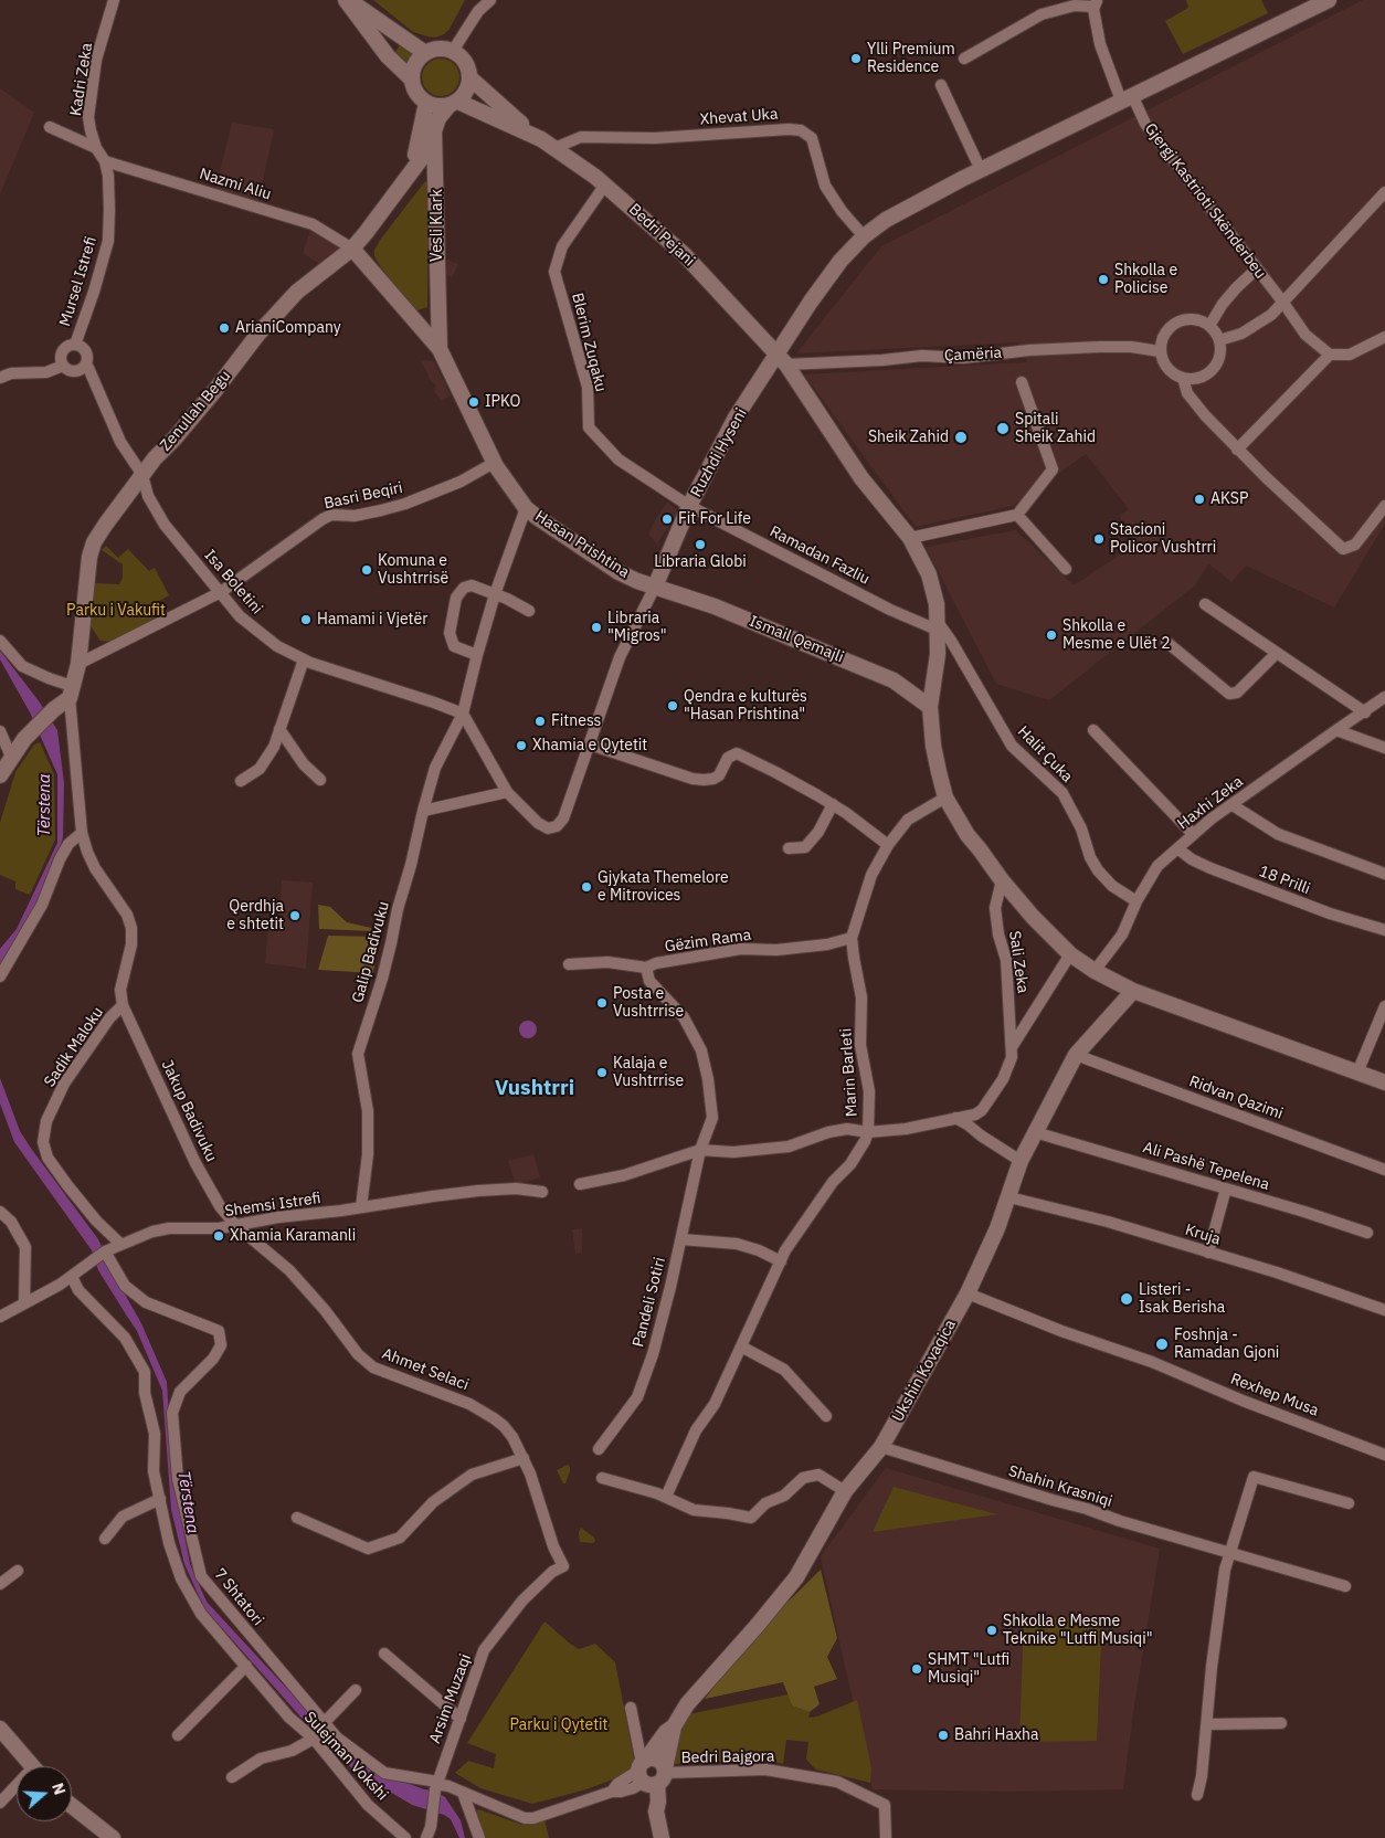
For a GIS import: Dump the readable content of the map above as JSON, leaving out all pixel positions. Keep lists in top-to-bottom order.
{
  "streets": {
    "street": [
      "Kadri Zeka",
      "Xhevat Uka",
      "Nazmi Aliu",
      "Gjergj Kastrioti Skënderbeu",
      "Vesli Klark",
      "Bedri Pejani",
      "Mursel Istrefi",
      "Blerim Zuqaku",
      "Çamëria",
      "Zenullah Begu",
      "Ruzhdi Hyseni",
      "Basri Beqiri",
      "Hasan Prishtina",
      "Ramadan Fazliu",
      "Isa Boletini",
      "Ismail Qemajli",
      "Halit Çuka",
      "Haxhi Zeka",
      "18 Prilli",
      "Gëzim Rama",
      "Galip Badivuku",
      "Sali Zeka",
      "Sadik Maloku",
      "Marin Barleti",
      "Ridvan Qazimi",
      "Jakup Badivuku",
      "Ali Pashë Tepelena",
      "Shemsi Istrefi",
      "Kruja",
      "Pandeli Sotiri",
      "Ahmet Selaci",
      "Ukshin Kovaqica",
      "Rexhep Musa",
      "Shahin Krasniqi",
      "7 Shtatori",
      "Arsim Muzaqi",
      "Sulejman Vokshi",
      "Bedri Bajgora"
    ]
  },
  "crossings": [
    ["Kadri Zeka", "Nazmi Aliu"],
    ["Kadri Zeka", "Mursel Istrefi"],
    ["Xhevat Uka", "Bedri Pejani"],
    ["Nazmi Aliu", "Vesli Klark"],
    ["Nazmi Aliu", "Mursel Istrefi"],
    ["Nazmi Aliu", "Zenullah Begu"],
    ["Vesli Klark", "Zenullah Begu"],
    ["Vesli Klark", "Basri Beqiri"],
    ["Vesli Klark", "Hasan Prishtina"],
    ["Bedri Pejani", "Blerim Zuqaku"],
    ["Bedri Pejani", "Çamëria"],
    ["Bedri Pejani", "Zenullah Begu"],
    ["Bedri Pejani", "Ruzhdi Hyseni"],
    ["Blerim Zuqaku", "Ruzhdi Hyseni"],
    ["Blerim Zuqaku", "Ramadan Fazliu"],
    ["Çamëria", "Ruzhdi Hyseni"],
    ["Zenullah Begu", "Basri Beqiri"],
    ["Zenullah Begu", "Isa Boletini"],
    ["Ruzhdi Hyseni", "Hasan Prishtina"],
    ["Ruzhdi Hyseni", "Ramadan Fazliu"],
    ["Ruzhdi Hyseni", "Ismail Qemajli"],
    ["Basri Beqiri", "Isa Boletini"],
    ["Hasan Prishtina", "Isa Boletini"],
    ["Hasan Prishtina", "Ismail Qemajli"],
    ["Hasan Prishtina", "Galip Badivuku"],
    ["Ramadan Fazliu", "Halit Çuka"],
    ["Isa Boletini", "Galip Badivuku"],
    ["Halit Çuka", "Haxhi Zeka"],
    ["Haxhi Zeka", "18 Prilli"],
    ["Gëzim Rama", "Marin Barleti"],
    ["Gëzim Rama", "Pandeli Sotiri"],
    ["Galip Badivuku", "Shemsi Istrefi"],
    ["Sali Zeka", "Marin Barleti"],
    ["Sali Zeka", "Pandeli Sotiri"],
    ["Sadik Maloku", "Jakup Badivuku"],
    ["Sadik Maloku", "Shemsi Istrefi"],
    ["Ridvan Qazimi", "Ukshin Kovaqica"],
    ["Jakup Badivuku", "Shemsi Istrefi"],
    ["Jakup Badivuku", "Ahmet Selaci"],
    ["Ali Pashë Tepelena", "Ukshin Kovaqica"],
    ["Shemsi Istrefi", "Ahmet Selaci"],
    ["Shemsi Istrefi", "7 Shtatori"],
    ["Shemsi Istrefi", "Sulejman Vokshi"],
    ["Kruja", "Ukshin Kovaqica"],
    ["Ahmet Selaci", "Arsim Muzaqi"],
    ["Ukshin Kovaqica", "Rexhep Musa"],
    ["Ukshin Kovaqica", "Shahin Krasniqi"],
    ["Ukshin Kovaqica", "7 Shtatori"],
    ["Ukshin Kovaqica", "Bedri Bajgora"],
    ["7 Shtatori", "Arsim Muzaqi"],
    ["7 Shtatori", "Bedri Bajgora"]
  ],
  "districts": ["Vushtrri"],
  "water": ["Tërstena"],
  "parks": ["Parku i Vakufit", "Parku i Qytetit"],
  "places": [
    "Ylli Premium Residence",
    "Shkolla e Policise",
    "ArianiCompany",
    "IPKO",
    "Spitali Sheik Zahid",
    "Sheik Zahid",
    "AKSP",
    "Fit For Life",
    "Stacioni Policor Vushtrri",
    "Libraria Globi",
    "Komuna e Vushtrrisë",
    "Hamami i Vjetër",
    "Libraria \"Migros\"",
    "Shkolla e Mesme e Ulët 2",
    "Qendra e kulturës \"Hasan Prishtina\"",
    "Fitness",
    "Xhamia e Qytetit",
    "Gjykata Themelore e Mitrovices",
    "Qerdhja e shtetit",
    "Posta e Vushtrrise",
    "Kalaja e Vushtrrise",
    "Xhamia Karamanli",
    "Listeri - Isak Berisha",
    "Foshnja - Ramadan Gjoni",
    "Shkolla e Mesme Teknike \"Lutfi Musiqi\"",
    "SHMT \"Lutfi Musiqi\"",
    "Bahri Haxha"
  ],
  "north": "right"
}
